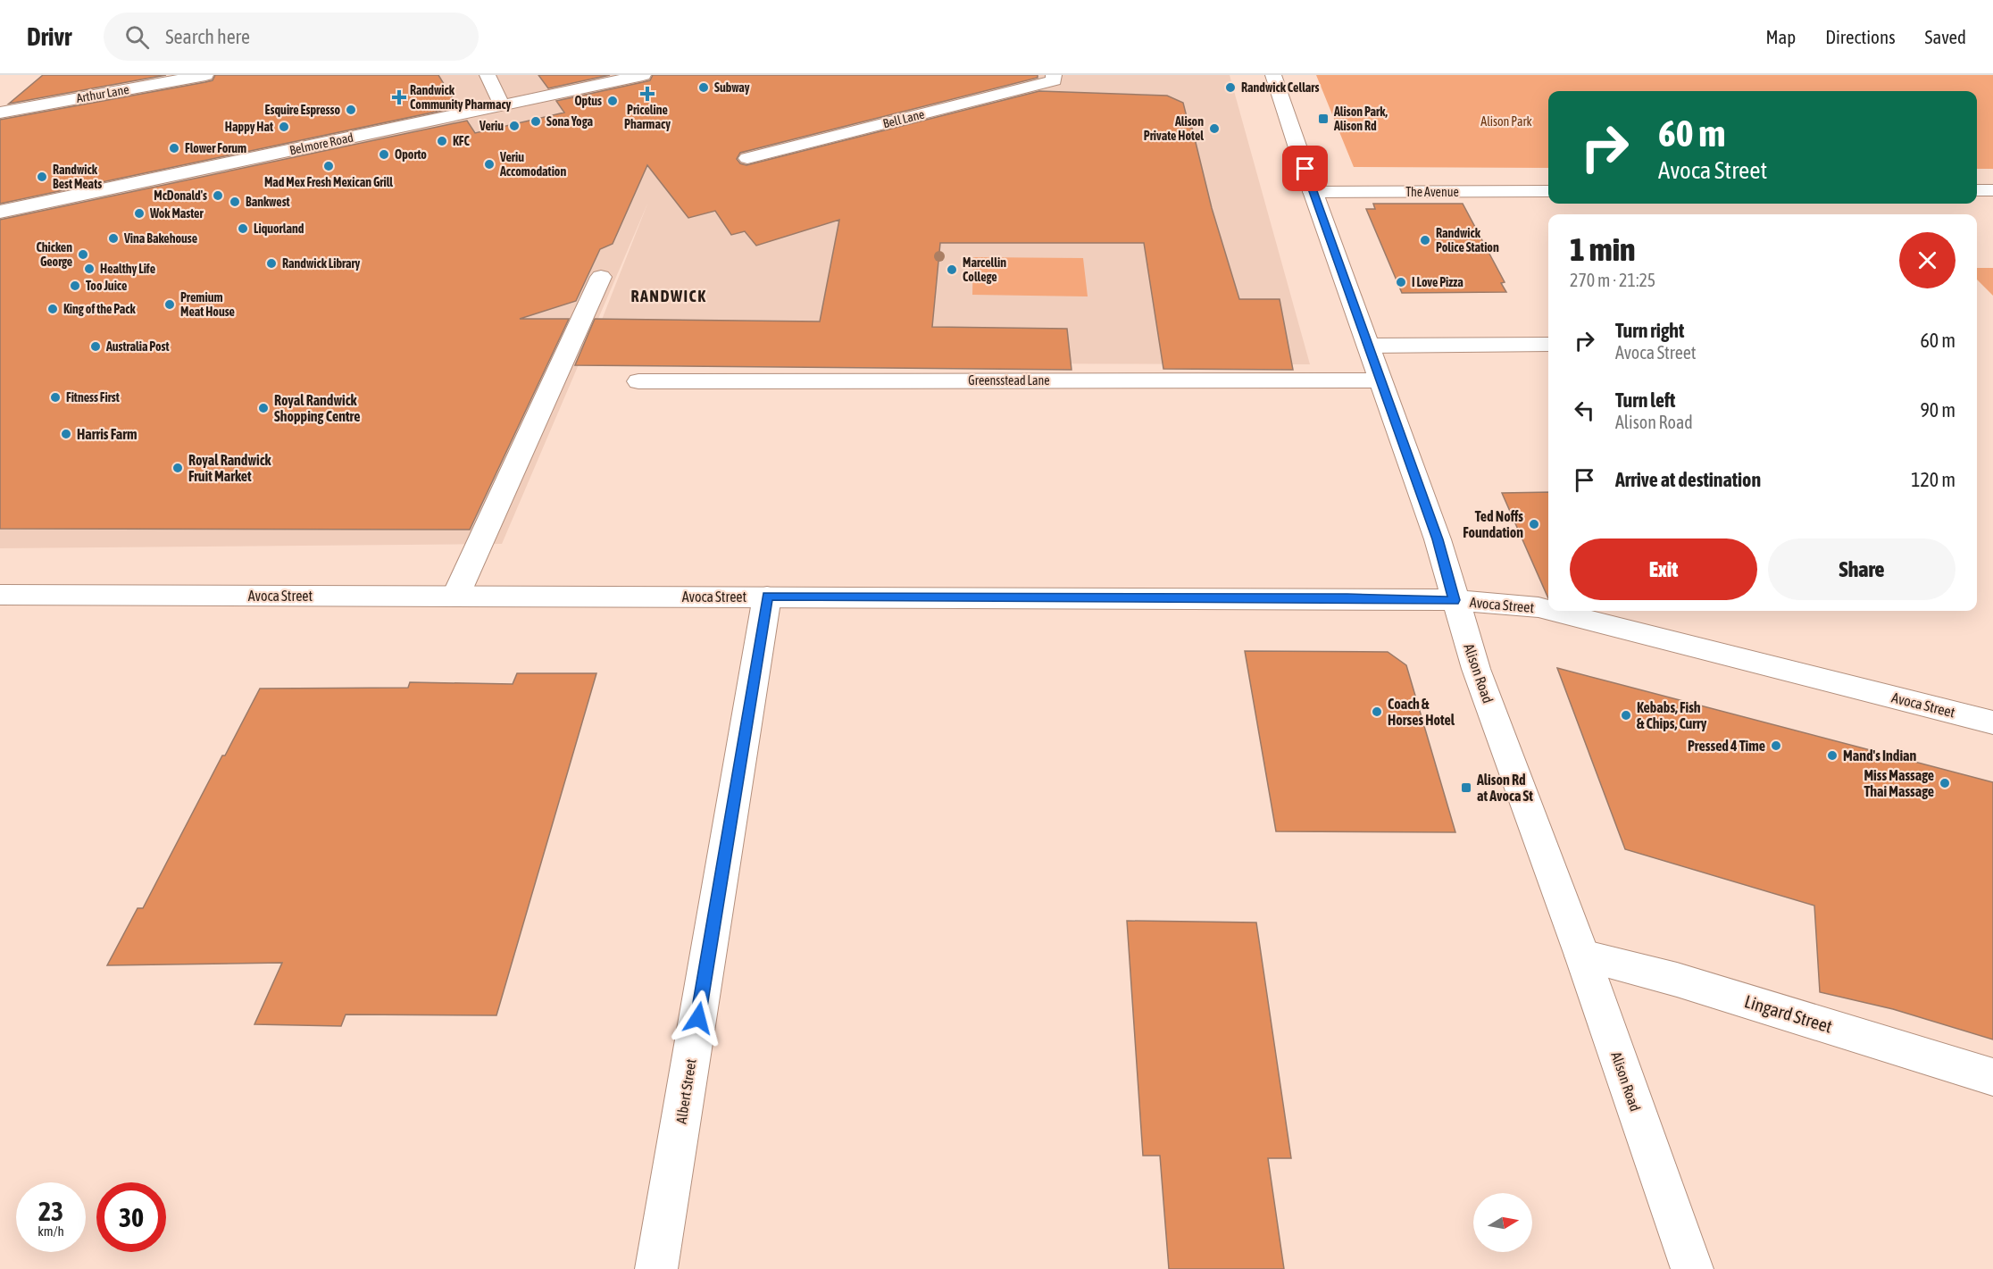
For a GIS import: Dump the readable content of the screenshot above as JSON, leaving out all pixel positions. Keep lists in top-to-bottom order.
{
  "streets": {
    "main road": [
      "Arthur Lane",
      "Bell Lane",
      "Belmore Road",
      "The Avenue",
      "Greensstead Lane",
      "Avoca Street",
      "Alison Road",
      "Lingard Street",
      "Albert Street"
    ]
  },
  "crossings": [
    ["The Avenue", "Alison Road"],
    ["Greensstead Lane", "Alison Road"],
    ["Avoca Street", "Alison Road"],
    ["Avoca Street", "Albert Street"],
    ["Alison Road", "Lingard Street"]
  ],
  "districts": ["RANDWICK"],
  "parks": ["Alison Park"],
  "places": {
    "other": [
      "Subway",
      "Randwick Cellars",
      "Optus",
      "Esquire Espresso",
      "Sona Yoga",
      "Veriu",
      "Happy Hat",
      "Alison Private Hotel",
      "KFC",
      "Flower Forum",
      "Oporto",
      "Veriu Accomodation",
      "Mad Mex Fresh Mexican Grill",
      "Randwick Best Meats",
      "McDonald's",
      "Bankwest",
      "Wok Master",
      "Liquorland",
      "Vina Bakehouse",
      "Randwick Police Station",
      "Chicken George",
      "Randwick Library",
      "Healthy Life",
      "Marcellin College",
      "I Love Pizza",
      "Too Juice",
      "Premium Meat House",
      "King of the Pack",
      "Australia Post",
      "Fitness First",
      "Royal Randwick Shopping Centre",
      "Harris Farm",
      "Royal Randwick Fruit Market",
      "Ted Noffs Foundation",
      "Coach & Horses Hotel",
      "Kebabs, Fish & Chips, Curry",
      "Pressed 4 Time",
      "Mand's Indian",
      "Miss Massage Thai Massage"
    ],
    "health": ["Priceline Pharmacy", "Randwick Community Pharmacy"],
    "transit": ["Alison Park, Alison Rd", "Alison Rd at Avoca St"]
  },
  "north": "right",
  "page": {
    "header": "Drivr",
    "search": "Search here",
    "nav": ["Map", "Directions", "Saved"],
    "turn": ["60 m", "Avoca Street"],
    "heading": ["1 min", "270 m · 21:25"],
    "list": [
      {
        "name": "Turn right",
        "note": "Avoca Street",
        "value": "60 m"
      },
      {
        "name": "Turn left",
        "note": "Alison Road",
        "value": "90 m"
      },
      {
        "name": "Arrive at destination",
        "value": "120 m"
      }
    ],
    "buttons": ["Exit", "Share"],
    "speed": "23 km/h",
    "limit": "30"
  }
}
